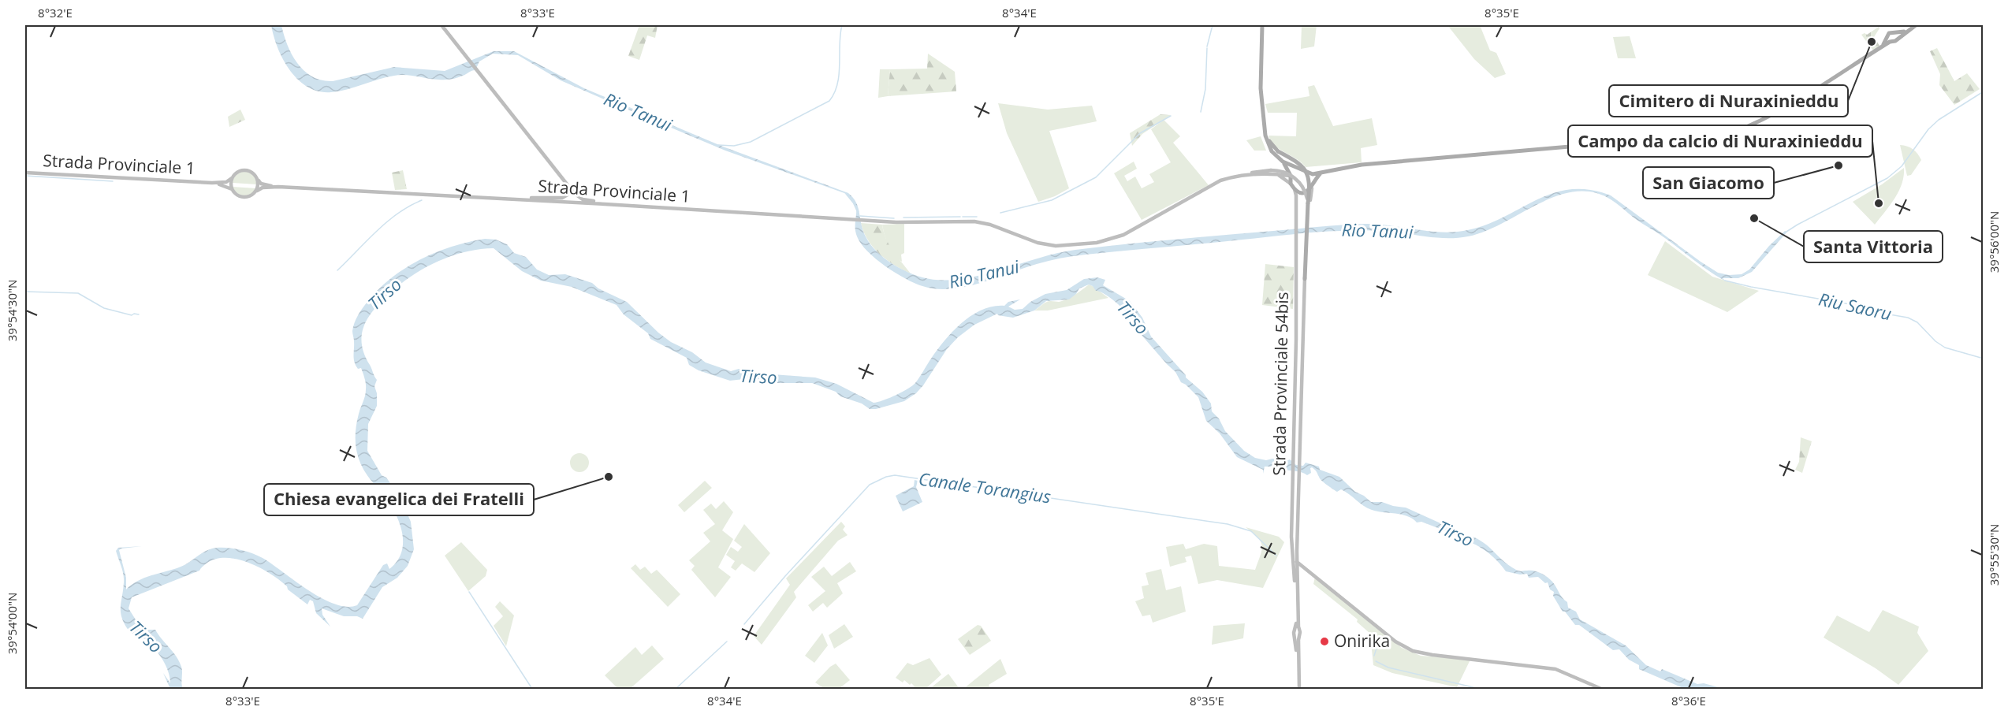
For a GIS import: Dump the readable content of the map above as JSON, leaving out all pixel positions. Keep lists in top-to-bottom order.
{
  "streets": {
    "main road": ["Strada Provinciale 1", "Strada Provinciale 54bis"]
  },
  "water": [
    "Rio Tanui",
    "Tirso",
    "Riu Saoru",
    "Canale Torangius"
  ],
  "places": [
    "Cimitero di Nuraxinieddu",
    "San Giacomo",
    "Campo da calcio di Nuraxinieddu",
    "Santa Vittoria",
    "Chiesa evangelica dei Fratelli",
    "Onirika"
  ],
  "coordinates": [
    "8°32'E",
    "8°33'E",
    "8°34'E",
    "8°35'E",
    "39°56'00\"N",
    "39°54'30\"N",
    "39°55'30\"N",
    "39°54'00\"N",
    "8°36'E"
  ]
}
